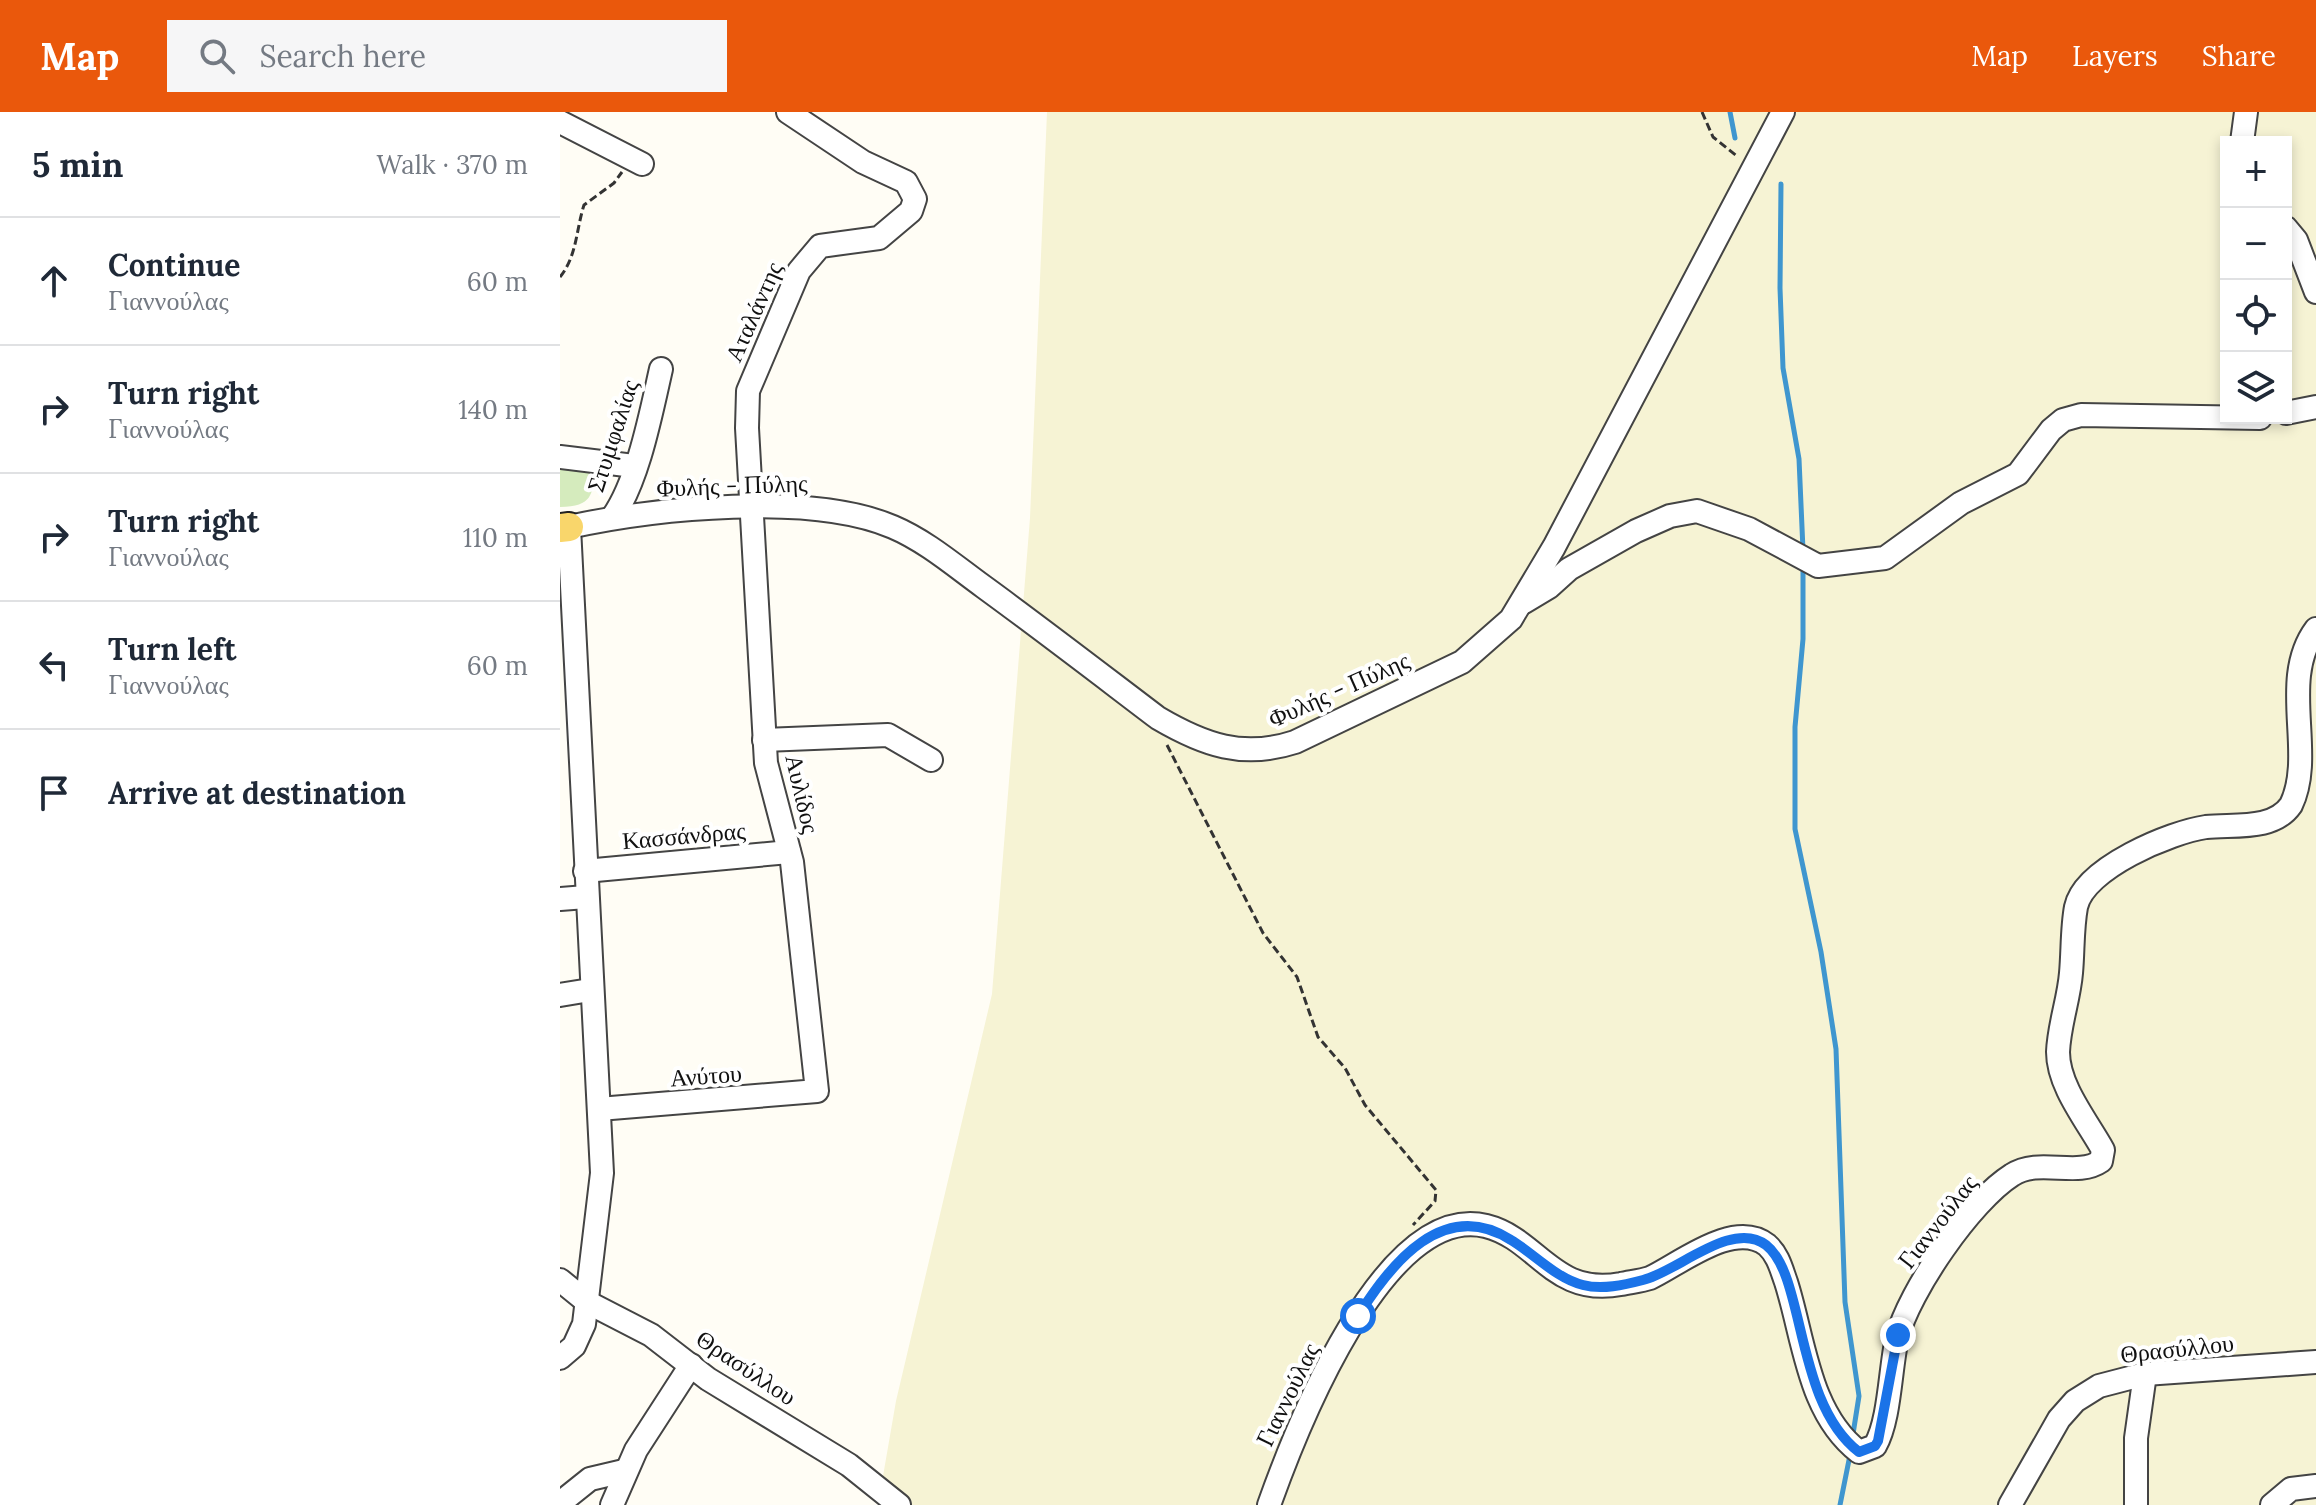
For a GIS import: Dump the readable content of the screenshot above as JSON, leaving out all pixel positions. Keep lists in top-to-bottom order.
{
  "streets": {
    "street": [
      "Αταλάντης",
      "Στυμφαλίας",
      "Φυλής - Πύλης",
      "Αυλίδος",
      "Κασσάνδρας",
      "Ανύτου",
      "Γιαννούλας",
      "Θρασύλλου"
    ]
  },
  "crossings": [
    ["Αταλάντης", "Φυλής - Πύλης"],
    ["Αταλάντης", "Αυλίδος"],
    ["Στυμφαλίας", "Φυλής - Πύλης"],
    ["Φυλής - Πύλης", "Αυλίδος"],
    ["Αυλίδος", "Κασσάνδρας"],
    ["Αυλίδος", "Ανύτου"]
  ],
  "page": {
    "header": "Map",
    "search": "Search here",
    "nav": ["Map", "Layers", "Share"],
    "heading": ["5 min", "Walk · 370 m"],
    "map_buttons": ["+", "−"],
    "list": [
      ["Continue", "Γιαννούλας", "60 m"],
      ["Turn right", "Γιαννούλας", "140 m"],
      ["Turn right", "Γιαννούλας", "110 m"],
      ["Turn left", "Γιαννούλας", "60 m"],
      "Arrive at destination"
    ]
  }
}
